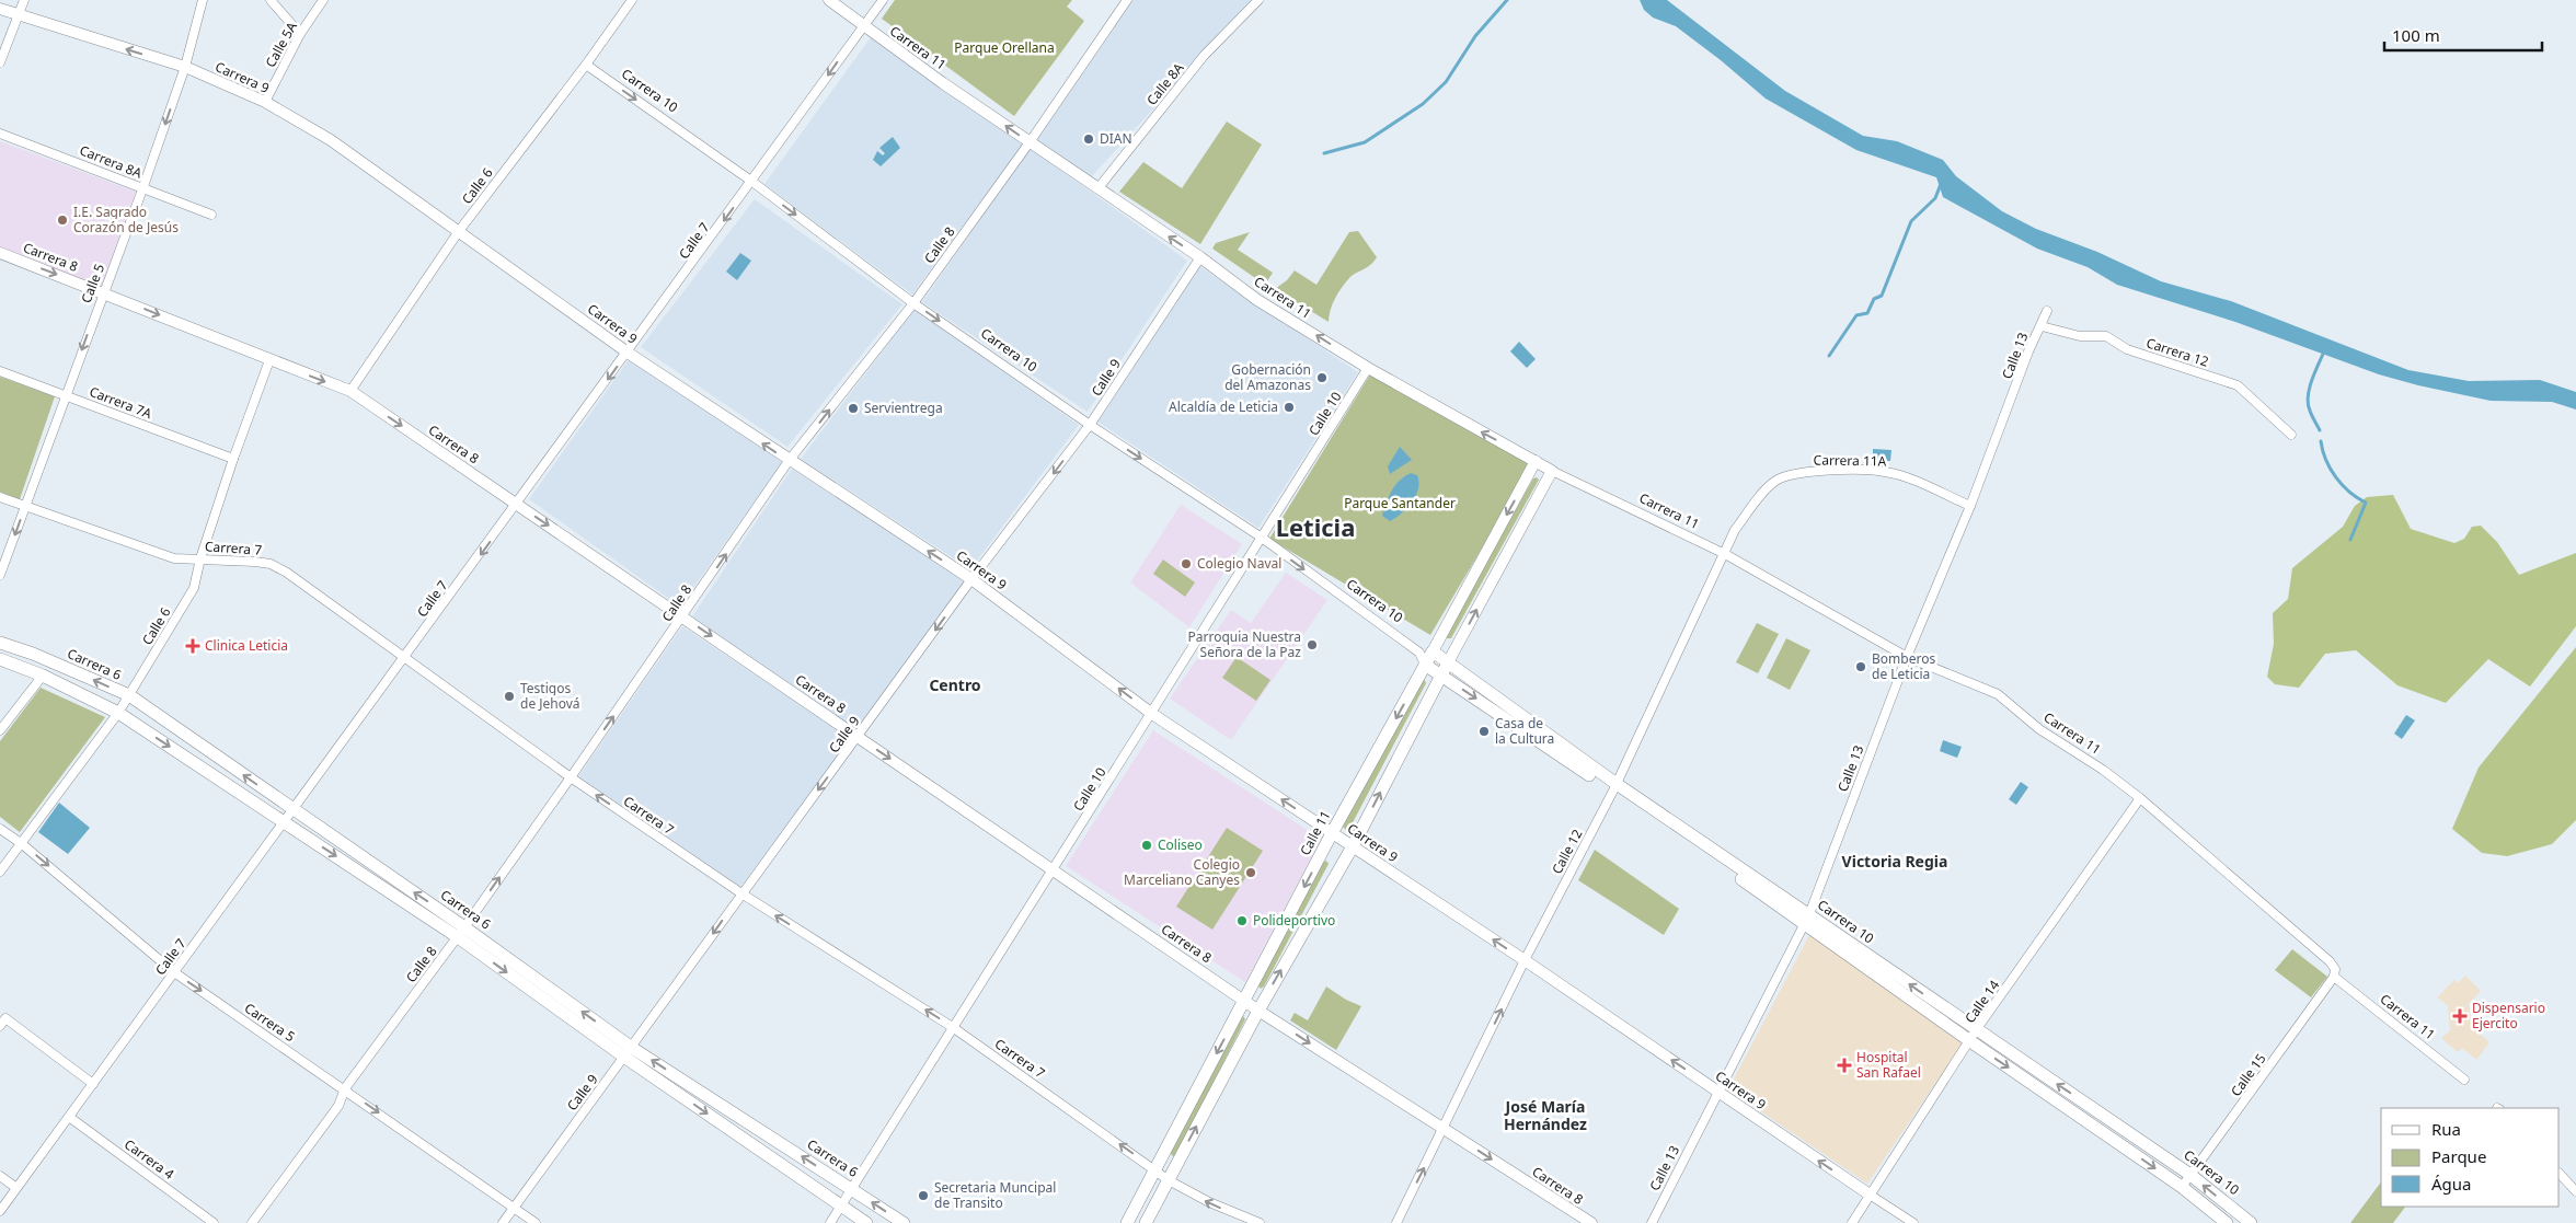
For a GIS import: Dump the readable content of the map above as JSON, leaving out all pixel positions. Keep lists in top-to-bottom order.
{
  "streets": {
    "main road": ["Carrera 10", "Carrera 6", "Calle 11"],
    "street": [
      "Calle 5A",
      "Carrera 11",
      "Carrera 9",
      "Calle 8A",
      "Carrera 8A",
      "Calle 6",
      "Calle 7",
      "Calle 8",
      "Carrera 8",
      "Calle 5",
      "Carrera 12",
      "Calle 13",
      "Calle 9",
      "Carrera 7A",
      "Calle 10",
      "Carrera 11A",
      "Carrera 7",
      "Calle 12",
      "Calle 14",
      "Carrera 5",
      "Calle 15",
      "Carrera 4"
    ]
  },
  "crossings": [
    ["Calle 5A", "Carrera 9"],
    ["Carrera 11", "Calle 8A"],
    ["Carrera 11", "Calle 7"],
    ["Carrera 11", "Calle 8"],
    ["Carrera 11", "Calle 13"],
    ["Carrera 11", "Calle 9"],
    ["Carrera 11", "Calle 10"],
    ["Carrera 11", "Calle 11"],
    ["Carrera 11", "Calle 12"],
    ["Carrera 11", "Calle 14"],
    ["Carrera 11", "Calle 15"],
    ["Carrera 9", "Calle 6"],
    ["Carrera 9", "Calle 7"],
    ["Carrera 9", "Calle 8"],
    ["Carrera 9", "Calle 5"],
    ["Carrera 9", "Calle 13"],
    ["Carrera 9", "Calle 9"],
    ["Carrera 9", "Calle 10"],
    ["Carrera 9", "Calle 11"],
    ["Carrera 9", "Calle 12"],
    ["Carrera 9", "Calle 14"],
    ["Carrera 10", "Calle 6"],
    ["Carrera 10", "Calle 7"],
    ["Carrera 10", "Calle 8"],
    ["Carrera 10", "Calle 13"],
    ["Carrera 10", "Calle 9"],
    ["Carrera 10", "Calle 10"],
    ["Carrera 10", "Calle 11"],
    ["Carrera 10", "Calle 12"],
    ["Carrera 10", "Calle 14"],
    ["Carrera 10", "Calle 15"],
    ["Carrera 8A", "Calle 5"],
    ["Calle 6", "Carrera 8"],
    ["Calle 6", "Carrera 7A"],
    ["Calle 6", "Carrera 7"],
    ["Calle 6", "Carrera 6"],
    ["Calle 6", "Carrera 5"],
    ["Calle 7", "Carrera 8"],
    ["Calle 7", "Carrera 7"],
    ["Calle 7", "Carrera 6"],
    ["Calle 7", "Carrera 5"],
    ["Calle 7", "Carrera 4"],
    ["Calle 8", "Carrera 8"],
    ["Calle 8", "Carrera 7"],
    ["Calle 8", "Carrera 6"],
    ["Calle 8", "Carrera 5"],
    ["Carrera 8", "Calle 5"],
    ["Carrera 8", "Calle 9"],
    ["Carrera 8", "Calle 10"],
    ["Carrera 8", "Calle 11"],
    ["Carrera 8", "Calle 12"],
    ["Calle 5", "Carrera 7A"],
    ["Calle 5", "Carrera 7"],
    ["Carrera 12", "Calle 13"],
    ["Calle 13", "Carrera 11A"],
    ["Calle 9", "Carrera 7"],
    ["Calle 9", "Carrera 6"],
    ["Calle 9", "Carrera 5"],
    ["Calle 10", "Carrera 7"],
    ["Calle 10", "Carrera 6"],
    ["Carrera 11A", "Calle 12"],
    ["Carrera 7", "Calle 11"]
  ],
  "one_way": [
    "Carrera 11",
    "Carrera 9",
    "Calle 7",
    "Calle 8",
    "Carrera 8",
    "Calle 5",
    "Calle 9",
    "Carrera 7",
    "Calle 11",
    "Calle 12",
    "Carrera 5"
  ],
  "districts": [
    "Leticia",
    "Centro",
    "Victoria Regia",
    "José María Hernández"
  ],
  "parks": ["Parque Orellana", "Parque Santander"],
  "places": {
    "other": [
      "DIAN",
      "I.E. Sagrado Corazón de Jesús",
      "Gobernación del Amazonas",
      "Alcaldía de Leticia",
      "Servientrega",
      "Colegio Naval",
      "Parroquia Nuestra Señora de la Paz",
      "Bomberos de Leticia",
      "Testigos de Jehová",
      "Casa de la Cultura",
      "Coliseo",
      "Colegio Marceliano Canyes",
      "Polideportivo",
      "Secretaria Muncipal de Transito"
    ],
    "health": ["Clinica Leticia", "Dispensario Ejercito", "Hospital San Rafael"]
  },
  "legend": ["Rua", "Parque", "Água"],
  "scale_bar": "100 m"
}
